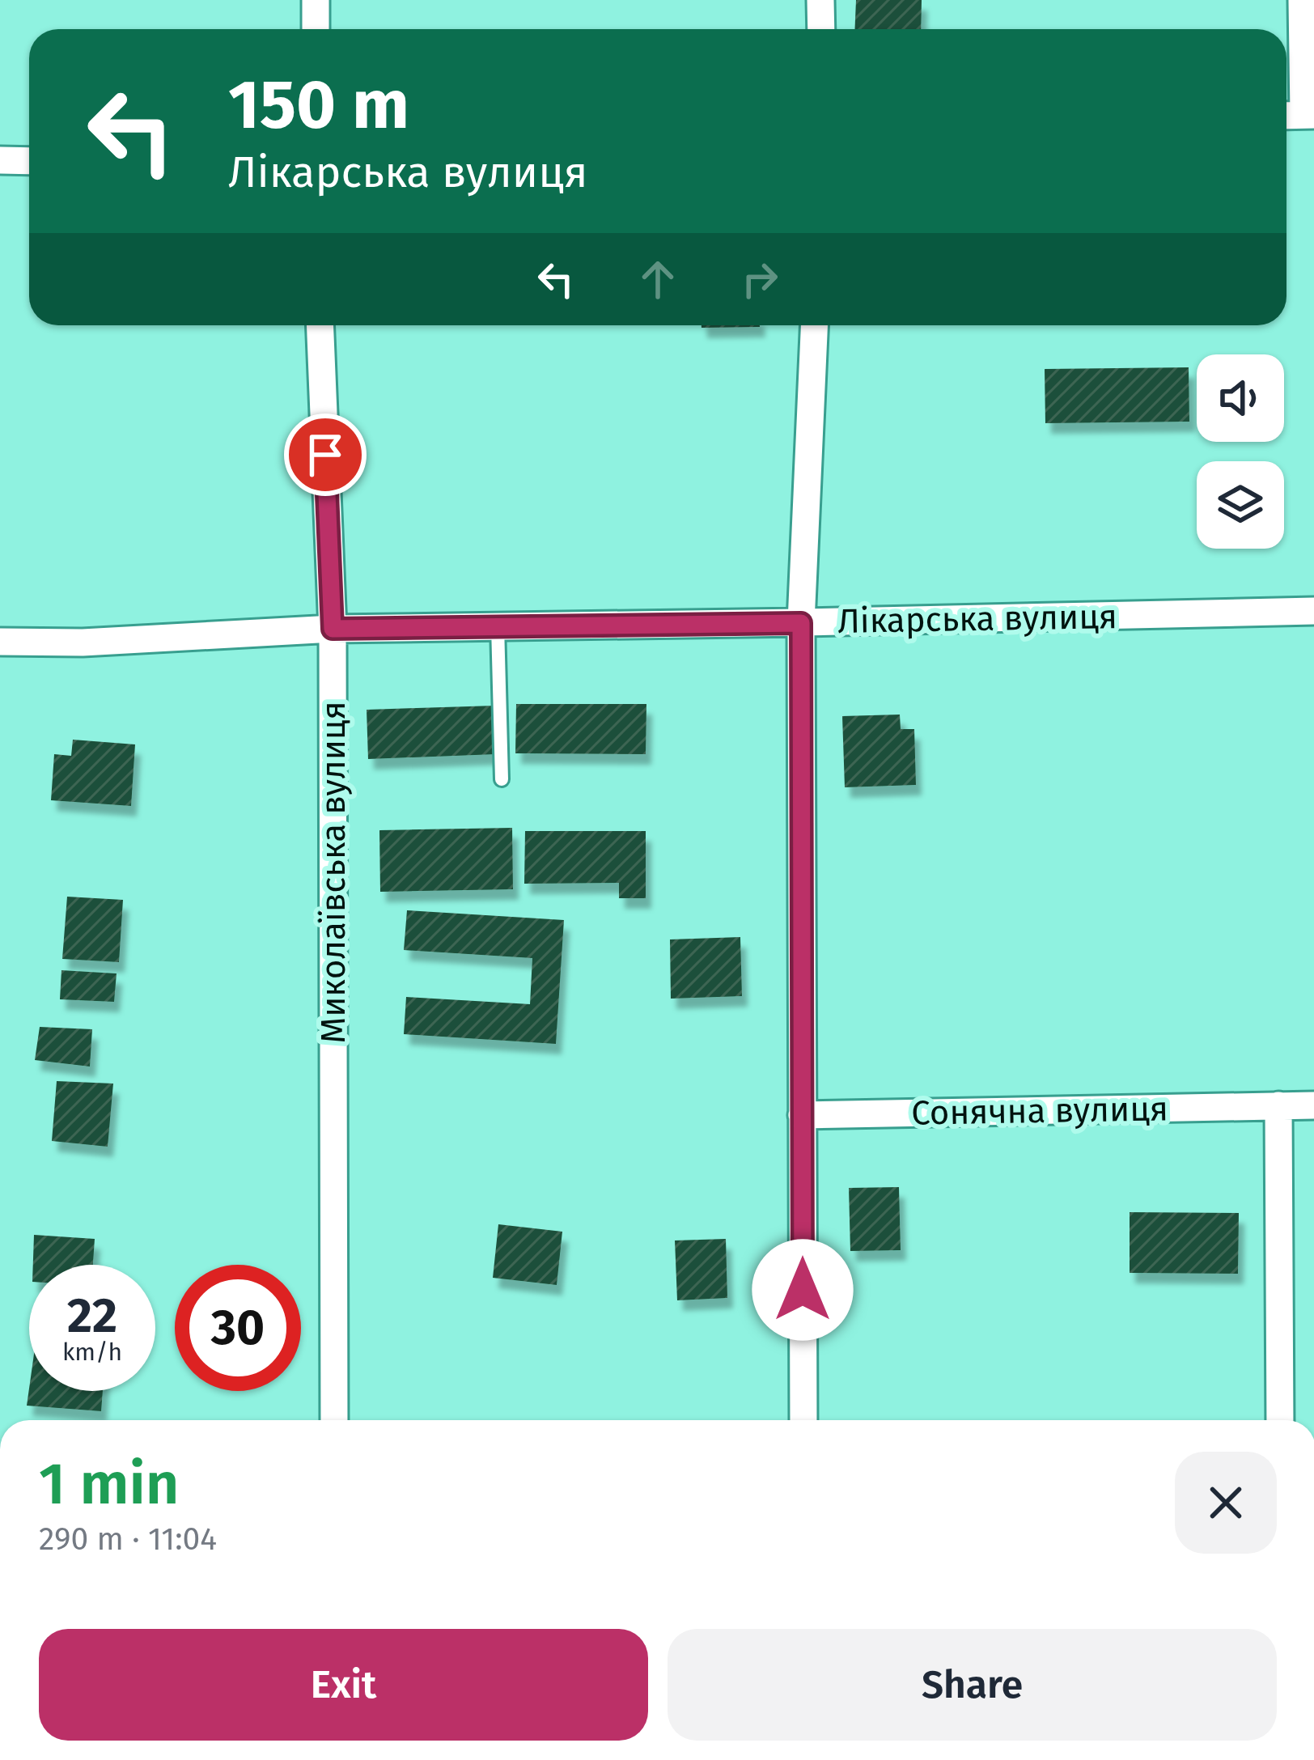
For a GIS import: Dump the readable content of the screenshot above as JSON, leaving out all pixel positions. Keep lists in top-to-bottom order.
{
  "streets": {
    "street": ["Лікарська вулиця", "Миколаївська вулиця", "Сонячна вулиця"]
  },
  "crossings": [
    ["Лікарська вулиця", "Миколаївська вулиця"]
  ],
  "page": {
    "turn": ["150 m", "Лікарська вулиця"],
    "speed": "22 km/h",
    "limit": "30",
    "heading": ["1 min", "290 m · 11:04"],
    "buttons": ["Exit", "Share"]
  }
}
